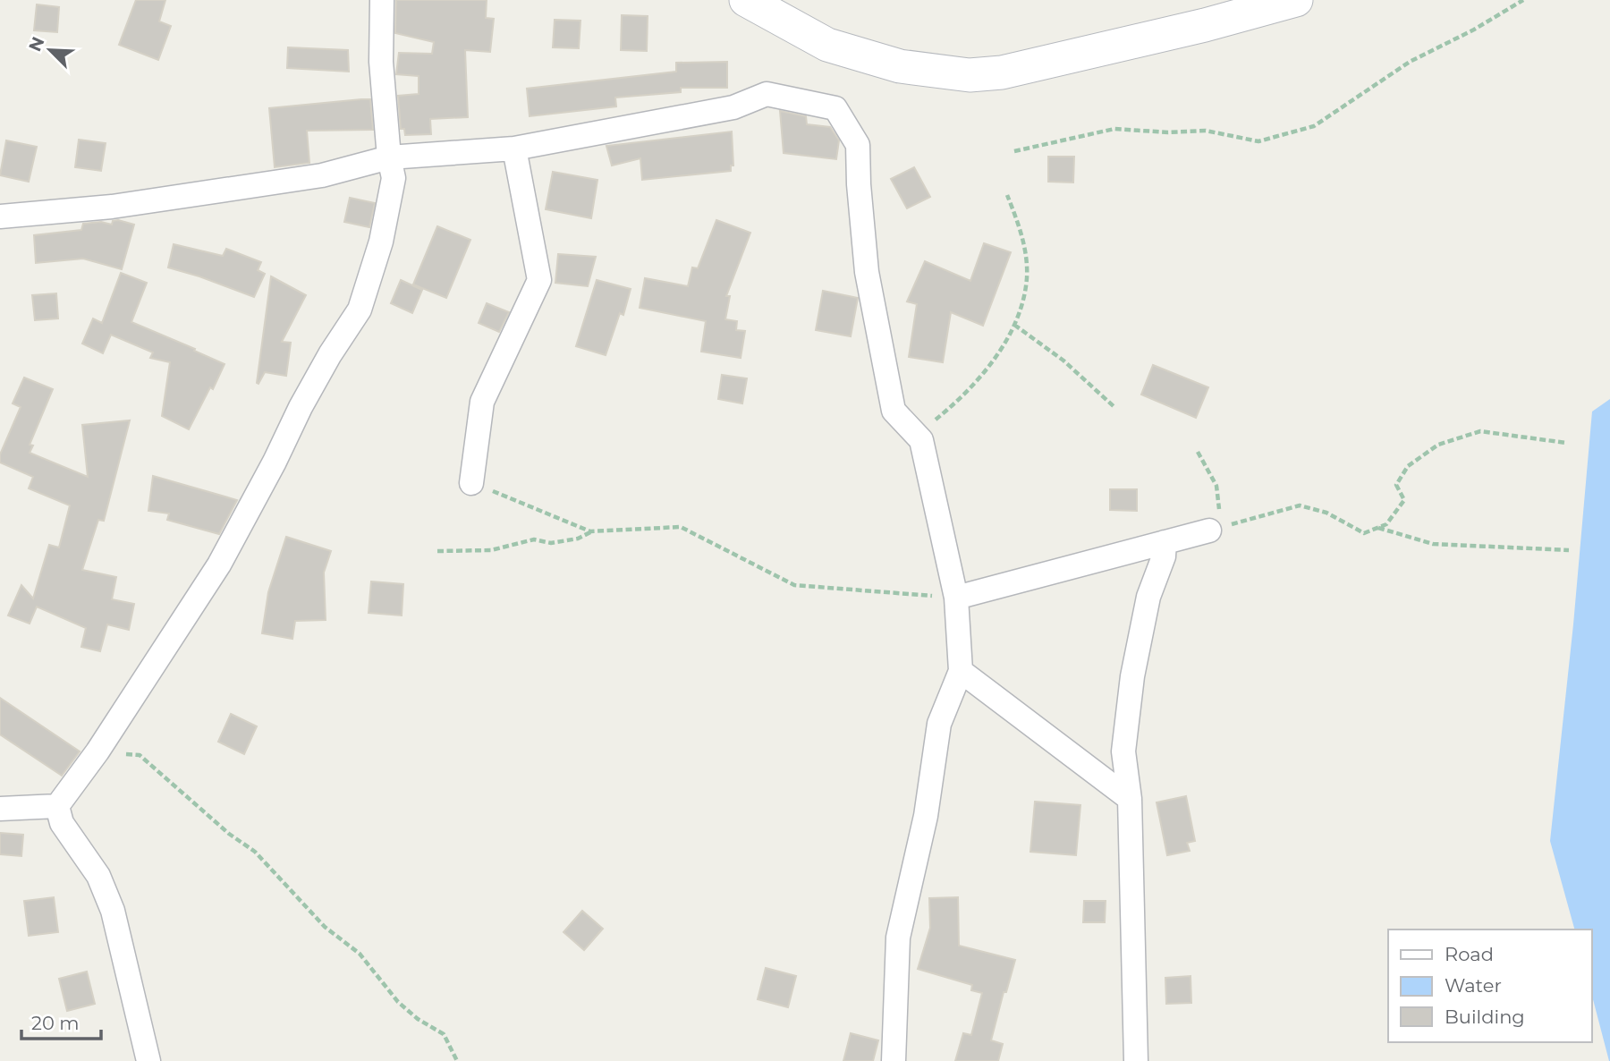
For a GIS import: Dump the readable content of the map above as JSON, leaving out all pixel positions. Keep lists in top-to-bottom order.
{
  "legend": ["Road", "Water", "Building"],
  "scale_bar": "20 m",
  "north": "top left"
}
